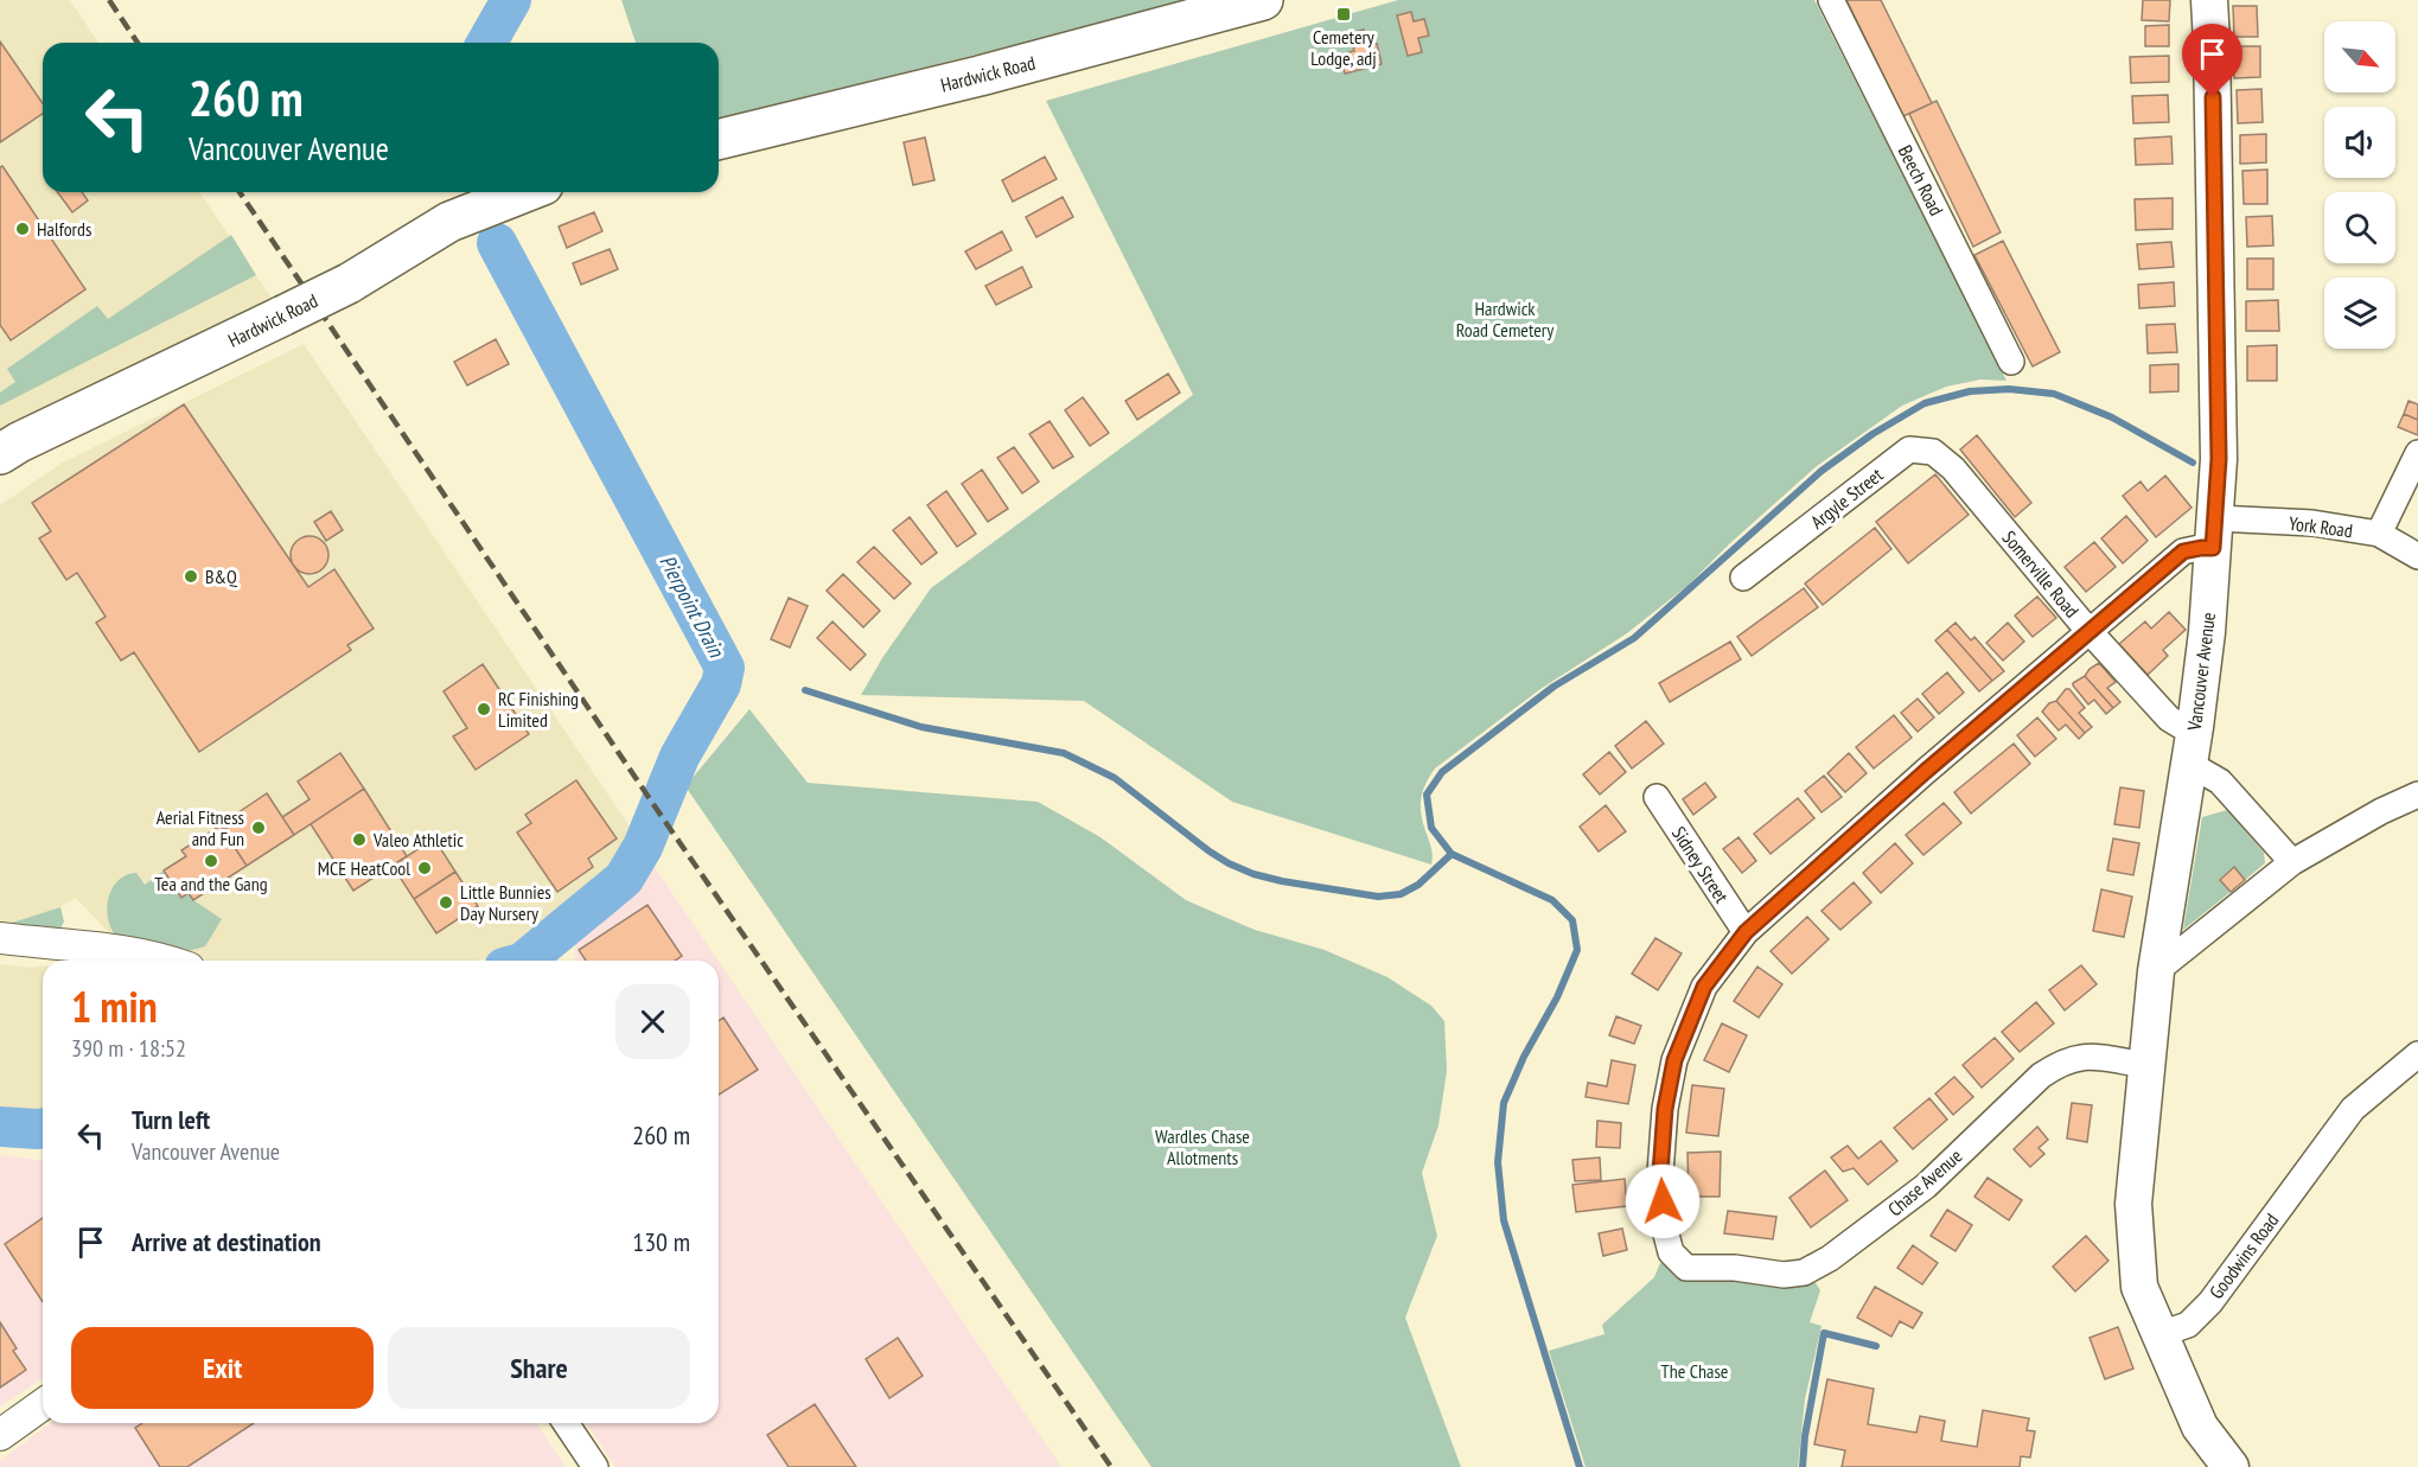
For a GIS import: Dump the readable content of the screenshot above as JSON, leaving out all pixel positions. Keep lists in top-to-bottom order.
{
  "streets": {
    "main road": ["Hardwick Road", "Vancouver Avenue"],
    "street": [
      "Beech Road",
      "Argyle Street",
      "York Road",
      "Somerville Road",
      "Sidney Street",
      "Chase Avenue",
      "Goodwins Road"
    ]
  },
  "crossings": [
    ["Argyle Street", "Somerville Road"],
    ["York Road", "Vancouver Avenue"],
    ["Somerville Road", "Vancouver Avenue"],
    ["Vancouver Avenue", "Chase Avenue"],
    ["Vancouver Avenue", "Goodwins Road"],
    ["Sidney Street", "Chase Avenue"]
  ],
  "water": ["Pierpoint Drain"],
  "parks": ["Hardwick Road Cemetery", "Wardles Chase Allotments", "The Chase"],
  "places": {
    "transit": ["Cemetery Lodge, adj"],
    "other": [
      "Halfords",
      "B&Q",
      "RC Finishing Limited",
      "Aerial Fitness and Fun",
      "Valeo Athletic",
      "Tea and the Gang",
      "MCE HeatCool",
      "Little Bunnies Day Nursery"
    ]
  },
  "north": "bottom right",
  "page": {
    "turn": ["260 m", "Vancouver Avenue"],
    "heading": ["1 min", "390 m · 18:52"],
    "list": [
      {
        "name": "Turn left",
        "note": "Vancouver Avenue",
        "value": "260 m"
      },
      {
        "name": "Arrive at destination",
        "value": "130 m"
      }
    ],
    "buttons": ["Exit", "Share"]
  }
}
